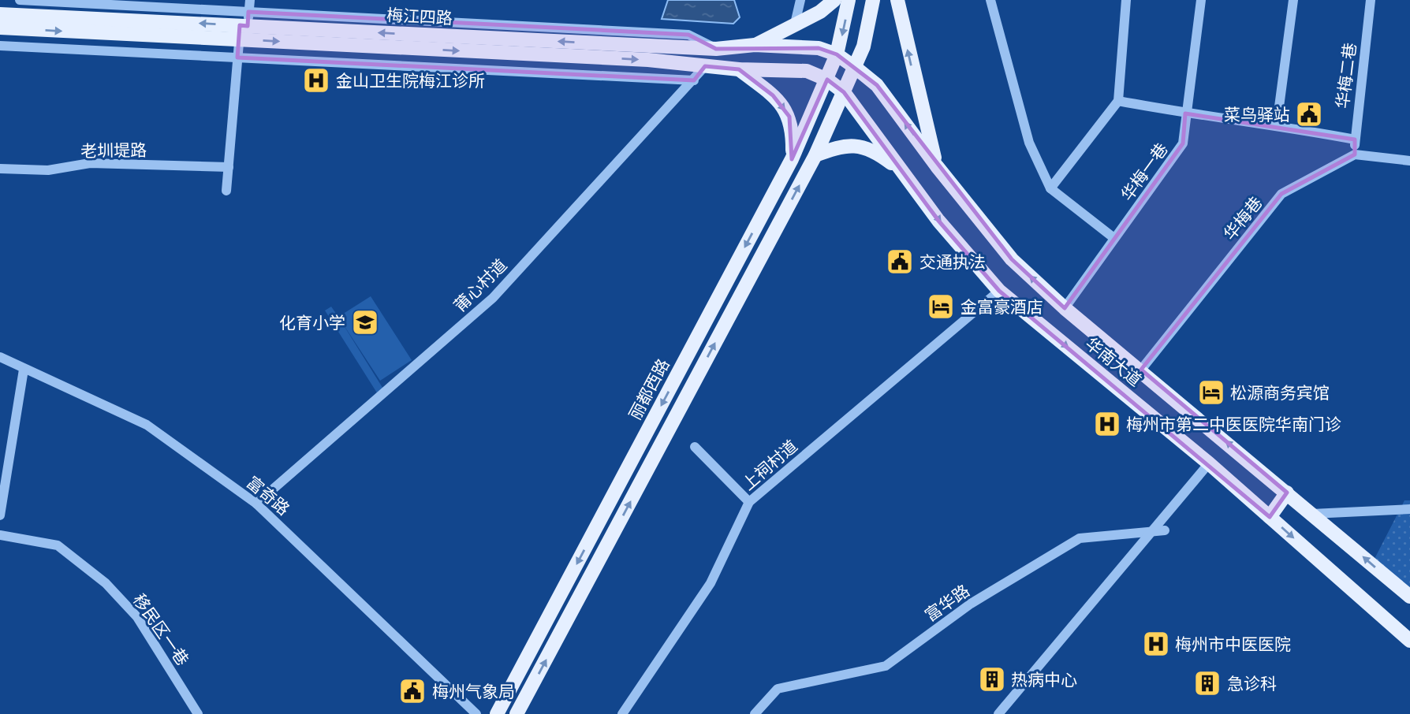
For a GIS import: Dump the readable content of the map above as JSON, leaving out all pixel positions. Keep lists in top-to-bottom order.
{
  "streets": {
    "main road": ["梅江四路", "华南大道", "丽都西路"],
    "street": [
      "华梅二巷",
      "老圳堤路",
      "华梅一巷",
      "华梅巷",
      "莆心村道",
      "上祠村道",
      "富奇路",
      "富华路",
      "移民区一巷"
    ]
  },
  "crossings": [
    ["梅江四路", "莆心村道"],
    ["梅江四路", "华南大道"],
    ["梅江四路", "丽都西路"],
    ["华梅二巷", "华梅巷"],
    ["华梅一巷", "华南大道"],
    ["华梅巷", "华南大道"],
    ["莆心村道", "富奇路"],
    ["华南大道", "丽都西路"],
    ["华南大道", "上祠村道"]
  ],
  "places": {
    "hospital": ["金山卫生院梅江诊所", "梅州市第二中医医院华南门诊", "梅州市中医医院"],
    "public building": ["菜鸟驿站", "交通执法", "梅州气象局"],
    "hotel": ["金富豪酒店", "松源商务宾馆"],
    "school or university": ["化育小学"],
    "building": ["热病中心", "急诊科"]
  }
}
